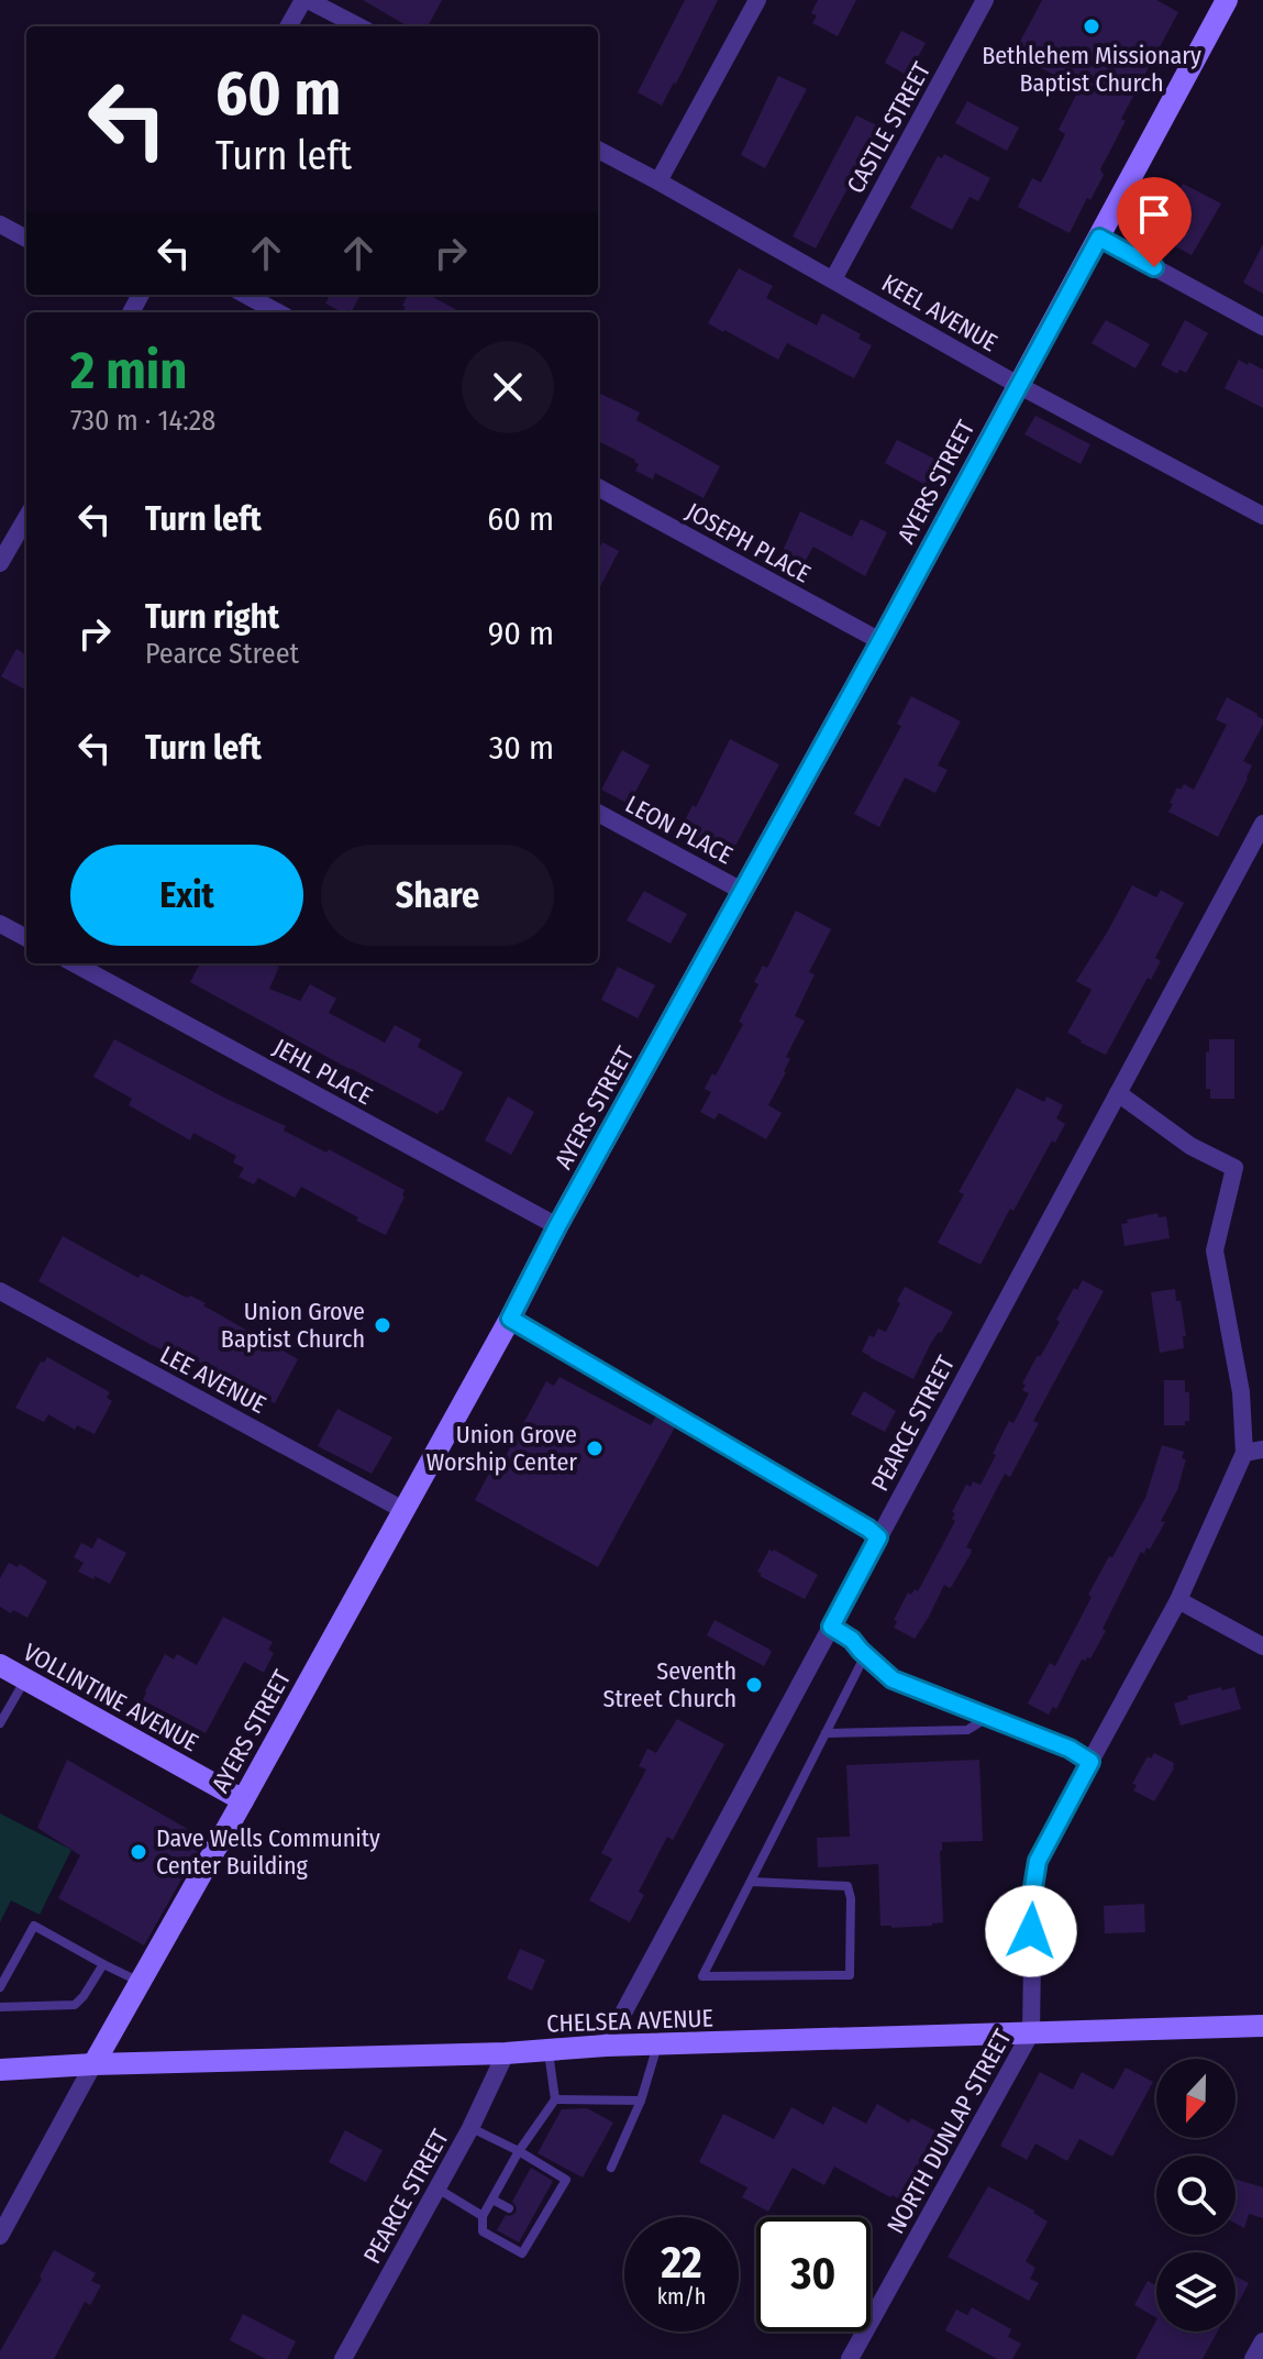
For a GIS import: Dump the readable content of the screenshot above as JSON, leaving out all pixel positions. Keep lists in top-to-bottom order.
{
  "streets": {
    "street": [
      "CASTLE STREET",
      "KEEL AVENUE",
      "AYERS STREET",
      "JOSEPH PLACE",
      "LEON PLACE",
      "JEHL PLACE",
      "LEE AVENUE",
      "PEARCE STREET",
      "VOLLINTINE AVENUE",
      "CHELSEA AVENUE",
      "NORTH DUNLAP STREET"
    ]
  },
  "crossings": [
    ["CASTLE STREET", "KEEL AVENUE"],
    ["KEEL AVENUE", "AYERS STREET"],
    ["AYERS STREET", "JOSEPH PLACE"],
    ["AYERS STREET", "LEON PLACE"],
    ["AYERS STREET", "JEHL PLACE"],
    ["AYERS STREET", "LEE AVENUE"],
    ["AYERS STREET", "VOLLINTINE AVENUE"],
    ["AYERS STREET", "CHELSEA AVENUE"],
    ["PEARCE STREET", "CHELSEA AVENUE"],
    ["CHELSEA AVENUE", "NORTH DUNLAP STREET"]
  ],
  "places": [
    "Bethlehem Missionary Baptist Church",
    "Union Grove Baptist Church",
    "Union Grove Worship Center",
    "Seventh Street Church",
    "Dave Wells Community Center Building"
  ],
  "north": "bottom",
  "page": {
    "turn": ["60 m", "Turn left"],
    "heading": ["2 min", "730 m · 14:28"],
    "list": [
      {
        "name": "Turn left",
        "value": "60 m"
      },
      {
        "name": "Turn right",
        "note": "Pearce Street",
        "value": "90 m"
      },
      {
        "name": "Turn left",
        "value": "30 m"
      }
    ],
    "buttons": ["Exit", "Share"],
    "speed": "22 km/h",
    "limit": "30"
  }
}
